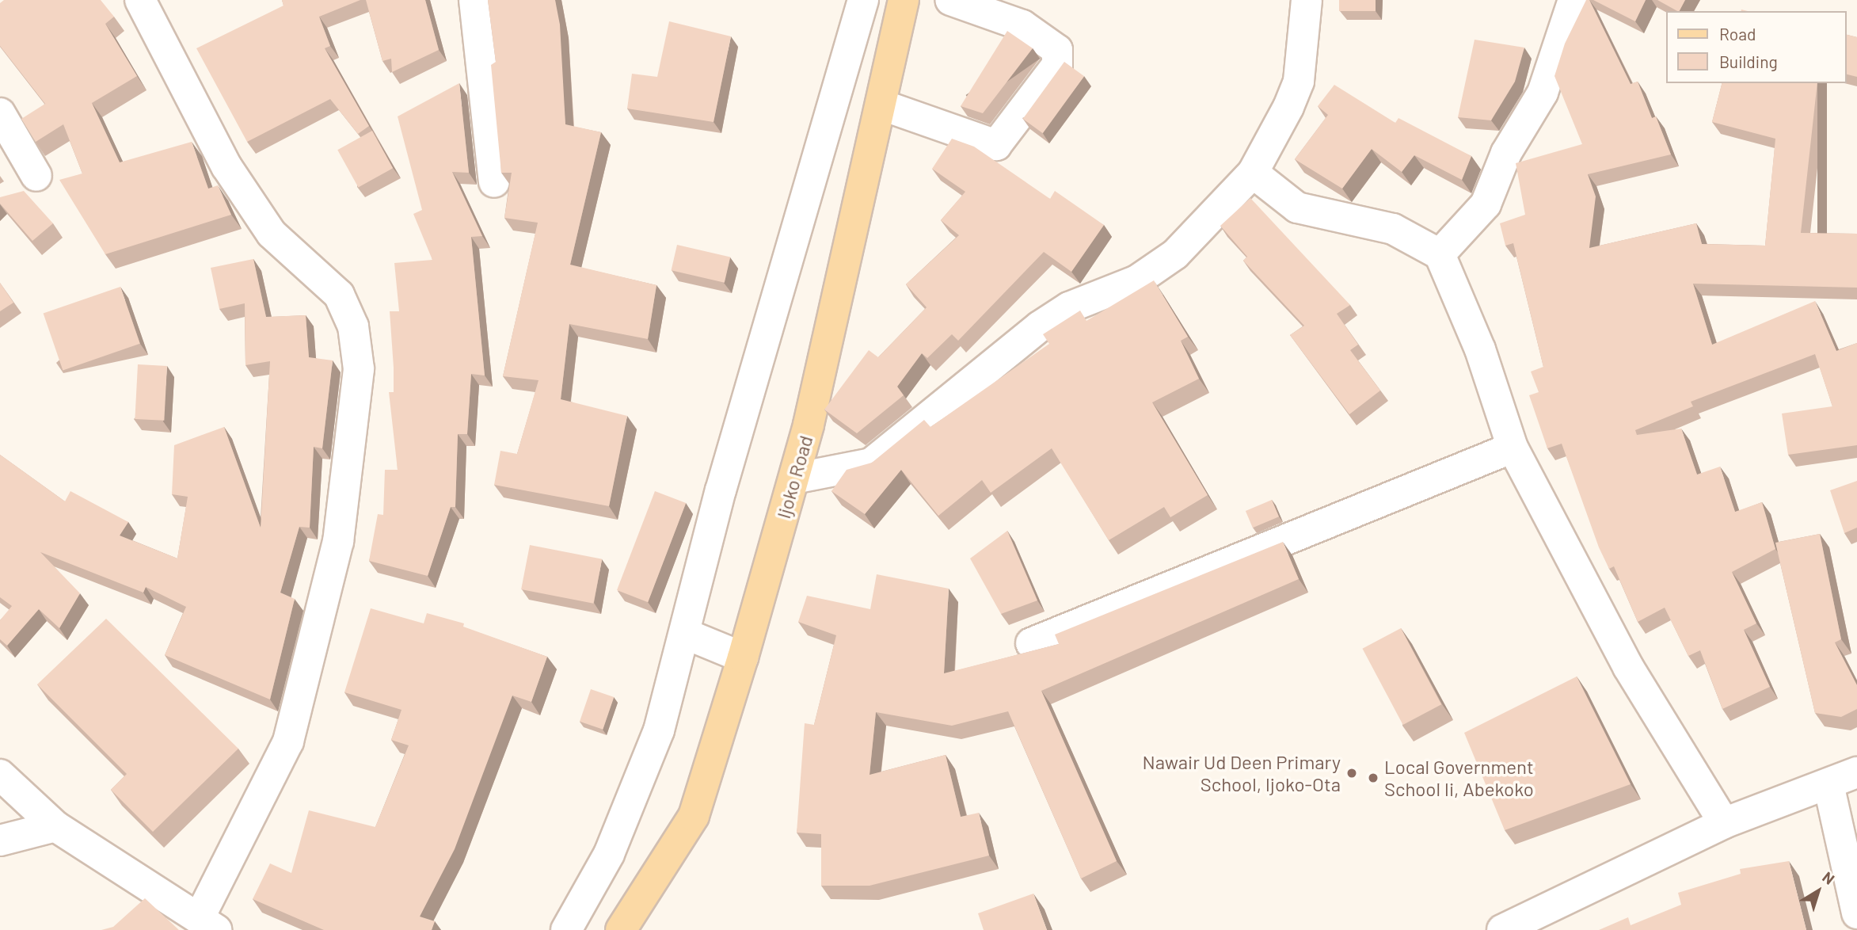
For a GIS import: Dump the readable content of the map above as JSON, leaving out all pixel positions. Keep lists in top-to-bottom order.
{
  "streets": {
    "main road": ["Ijoko Road"]
  },
  "places": ["Nawair Ud Deen Primary School, Ijoko-Ota", "Local Government School Ii, Abekoko"],
  "legend": ["Road", "Building"],
  "north": "top right"
}
